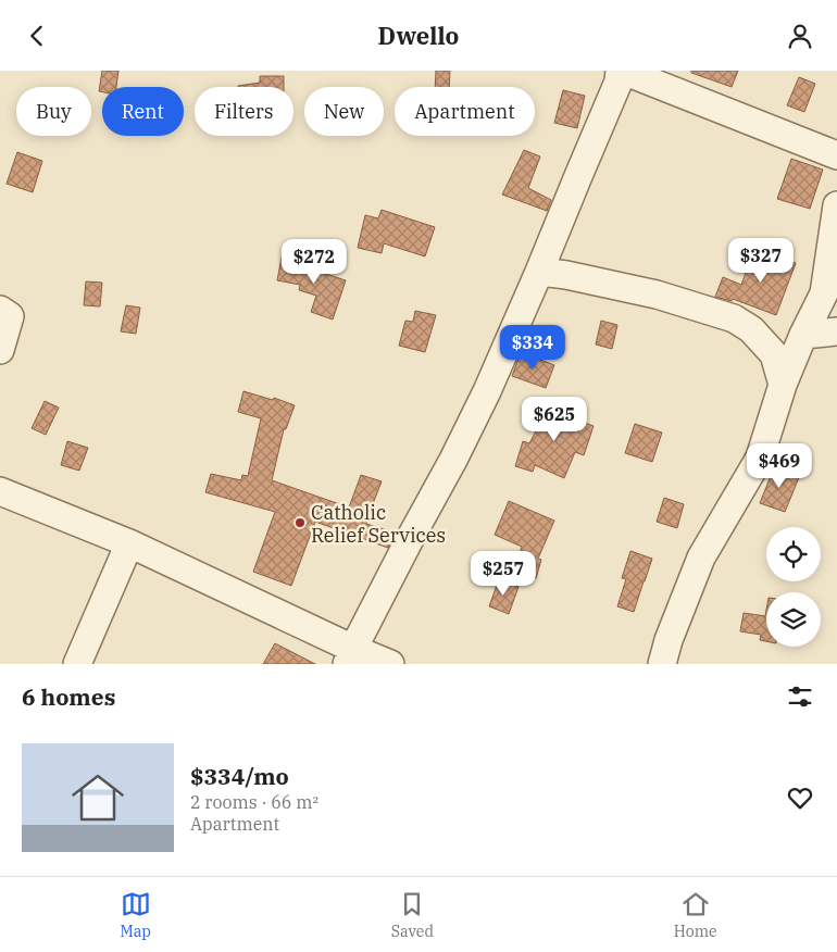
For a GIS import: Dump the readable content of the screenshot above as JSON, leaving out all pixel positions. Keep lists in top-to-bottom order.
{
  "places": ["Catholic Relief Services"],
  "page": {
    "header": "Dwello",
    "chip": [
      "Buy",
      "Rent",
      "Filters",
      "New",
      "Apartment"
    ],
    "price": [
      "$327",
      "$272",
      "$334",
      "$625",
      "$469",
      "$257"
    ],
    "heading": "6 homes",
    "list": [
      {
        "name": "$334/mo",
        "note": "2 rooms · 66 m² · Apartment"
      }
    ],
    "tabs": ["Map", "Saved", "Home"]
  }
}
